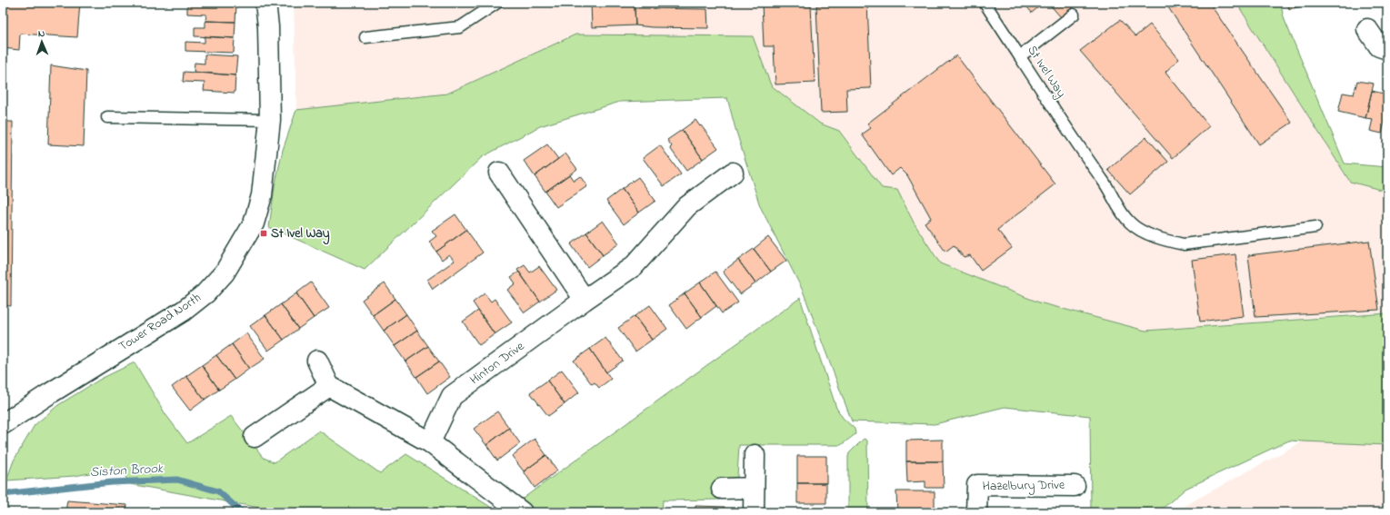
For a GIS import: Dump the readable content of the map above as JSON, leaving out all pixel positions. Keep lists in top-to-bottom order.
{
  "streets": {
    "street": ["Tower Road North", "Hinton Drive", "Hazelbury Drive"],
    "lane": ["St Ivel Way"]
  },
  "water": ["Siston Brook"],
  "places": {
    "transit": ["St Ivel Way"]
  },
  "north": "top"
}
